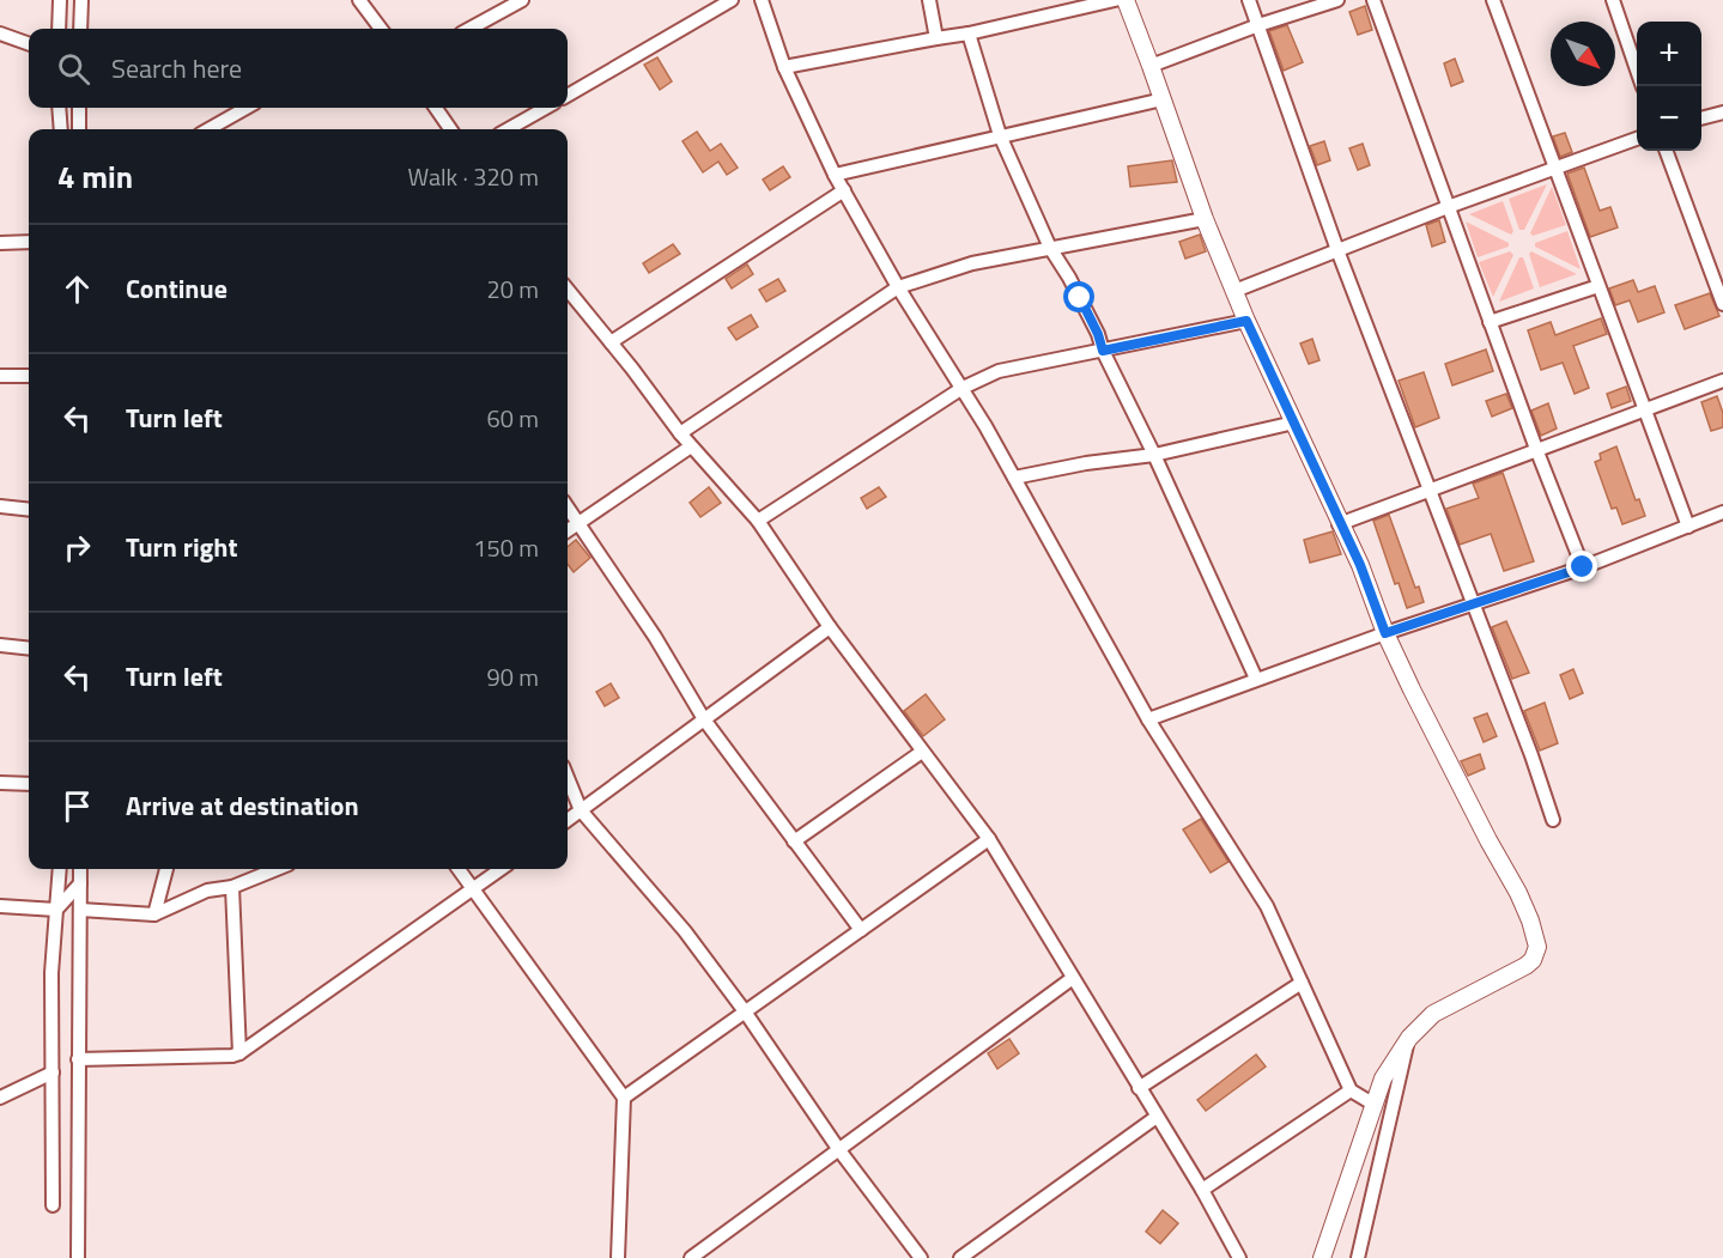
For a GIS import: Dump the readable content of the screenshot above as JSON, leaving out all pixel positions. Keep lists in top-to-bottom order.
{
  "north": "bottom right",
  "page": {
    "map_buttons": ["+", "−"],
    "search": "Search here",
    "heading": ["4 min", "Walk · 320 m"],
    "list": [
      ["Continue", "20 m"],
      ["Turn left", "60 m"],
      ["Turn right", "150 m"],
      ["Turn left", "90 m"],
      "Arrive at destination"
    ]
  }
}
